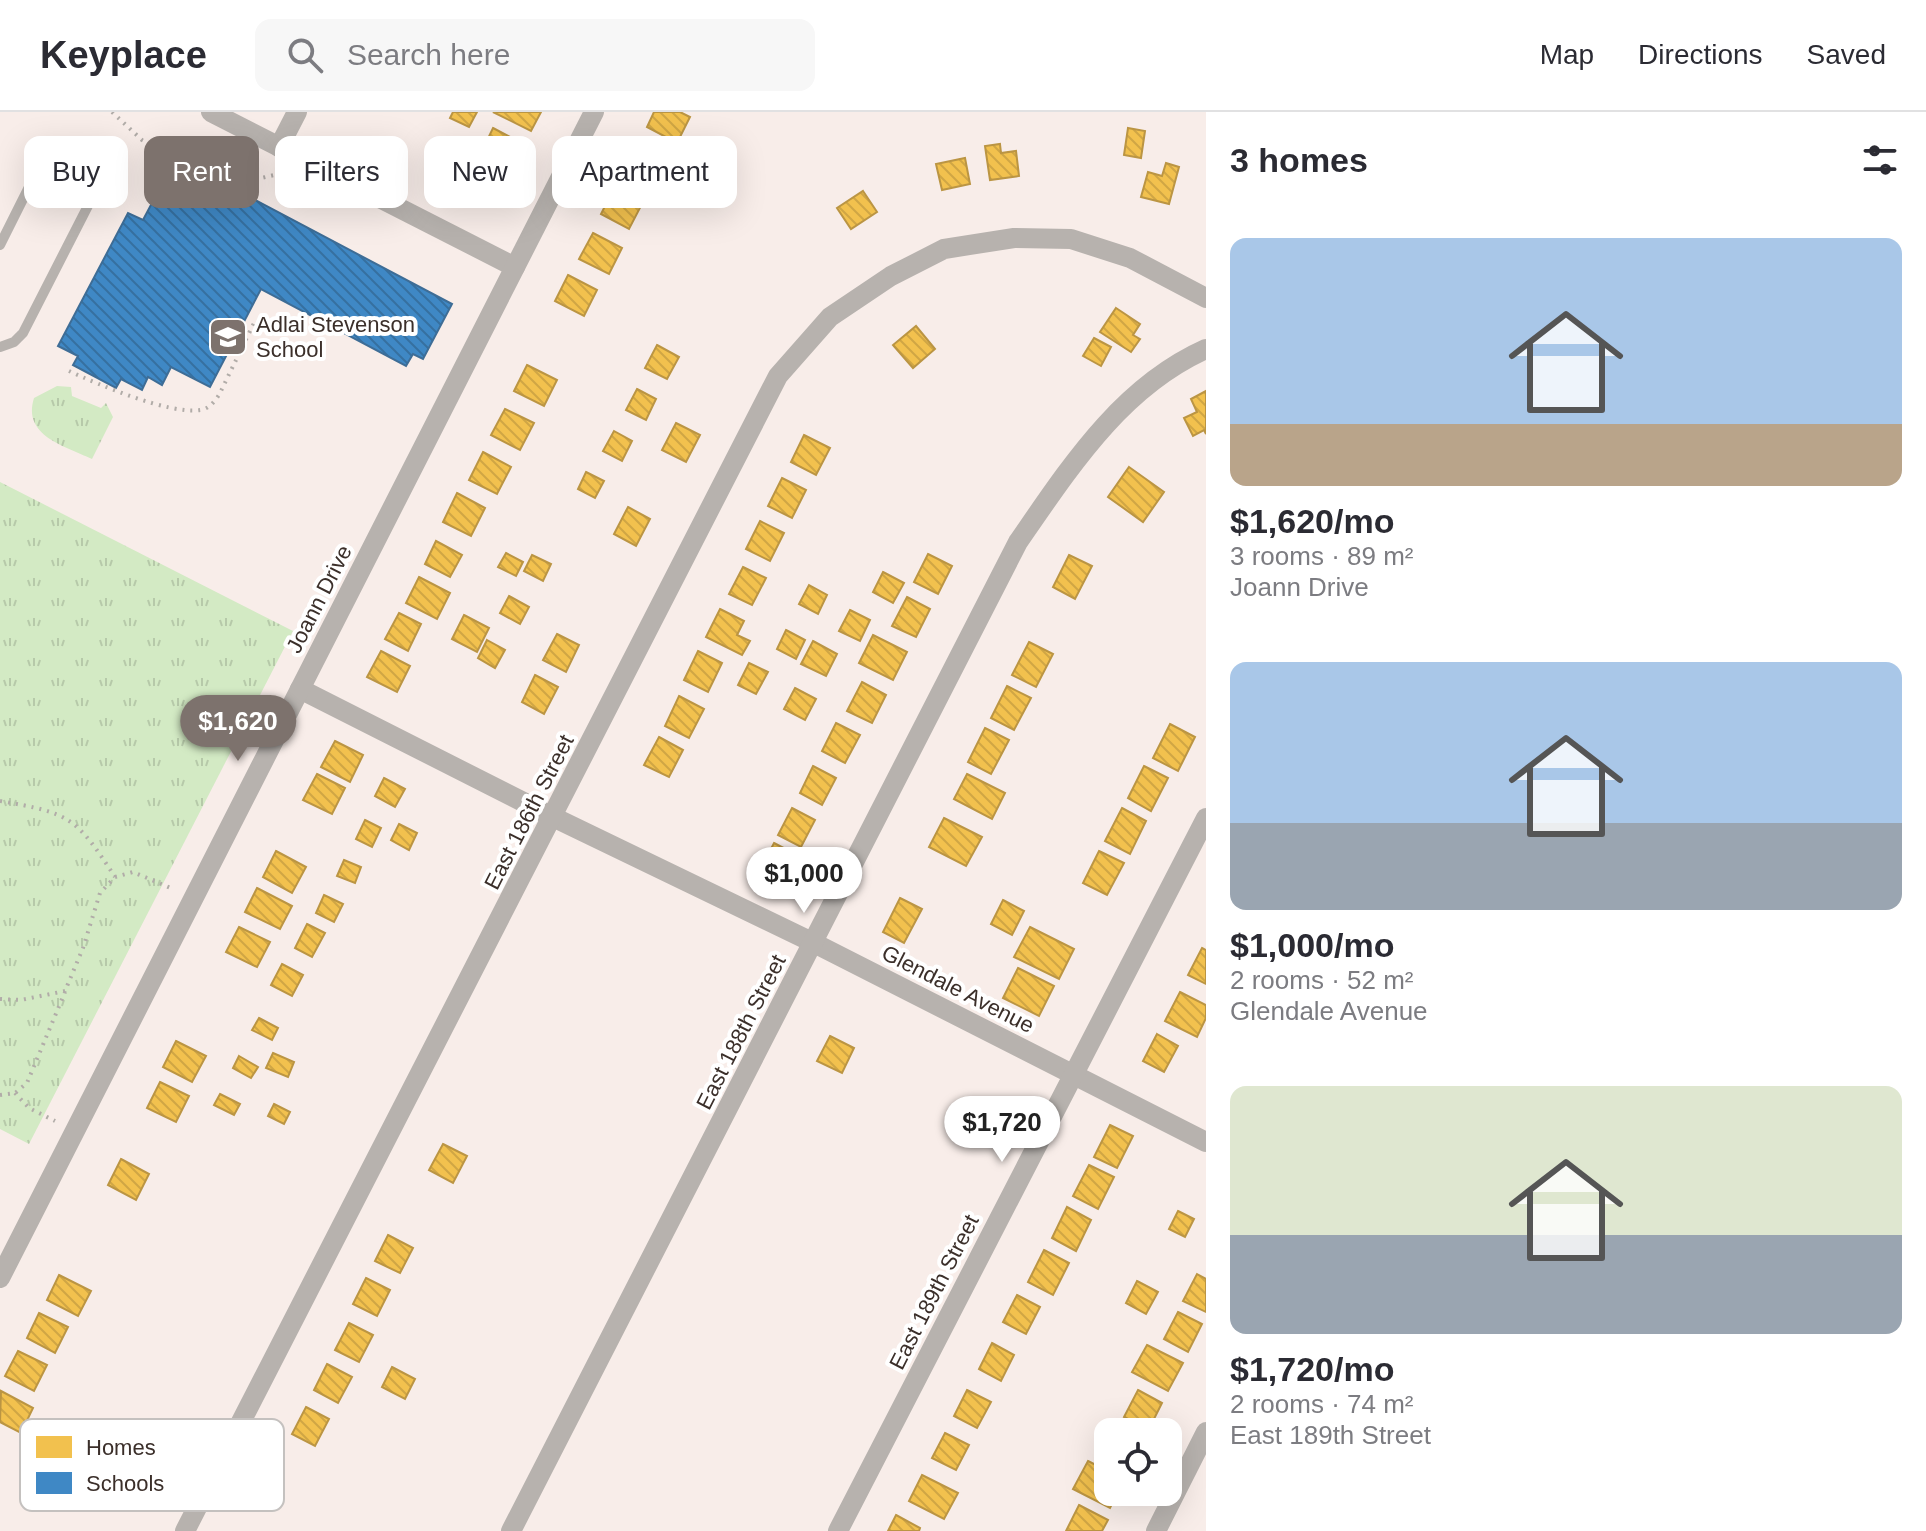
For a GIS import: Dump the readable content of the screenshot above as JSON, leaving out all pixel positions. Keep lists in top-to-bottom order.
{
  "streets": {
    "street": [
      "Joann Drive",
      "East 186th Street",
      "Glendale Avenue",
      "East 188th Street",
      "East 189th Street"
    ]
  },
  "crossings": [
    ["Joann Drive", "Glendale Avenue"],
    ["East 186th Street", "Glendale Avenue"],
    ["Glendale Avenue", "East 188th Street"],
    ["Glendale Avenue", "East 189th Street"]
  ],
  "places": {
    "school or university": ["Adlai Stevenson School"]
  },
  "legend": ["Homes", "Schools"],
  "page": {
    "header": "Keyplace",
    "search": "Search here",
    "nav": ["Map", "Directions", "Saved"],
    "heading": "3 homes",
    "chip": [
      "Buy",
      "Rent",
      "Filters",
      "New",
      "Apartment"
    ],
    "list": [
      {
        "name": "$1,620/mo",
        "note": "3 rooms · 89 m² · Joann Drive"
      },
      {
        "name": "$1,000/mo",
        "note": "2 rooms · 52 m² · Glendale Avenue"
      },
      {
        "name": "$1,720/mo",
        "note": "2 rooms · 74 m² · East 189th Street"
      }
    ],
    "price": ["$1,620", "$1,000", "$1,720"]
  }
}
